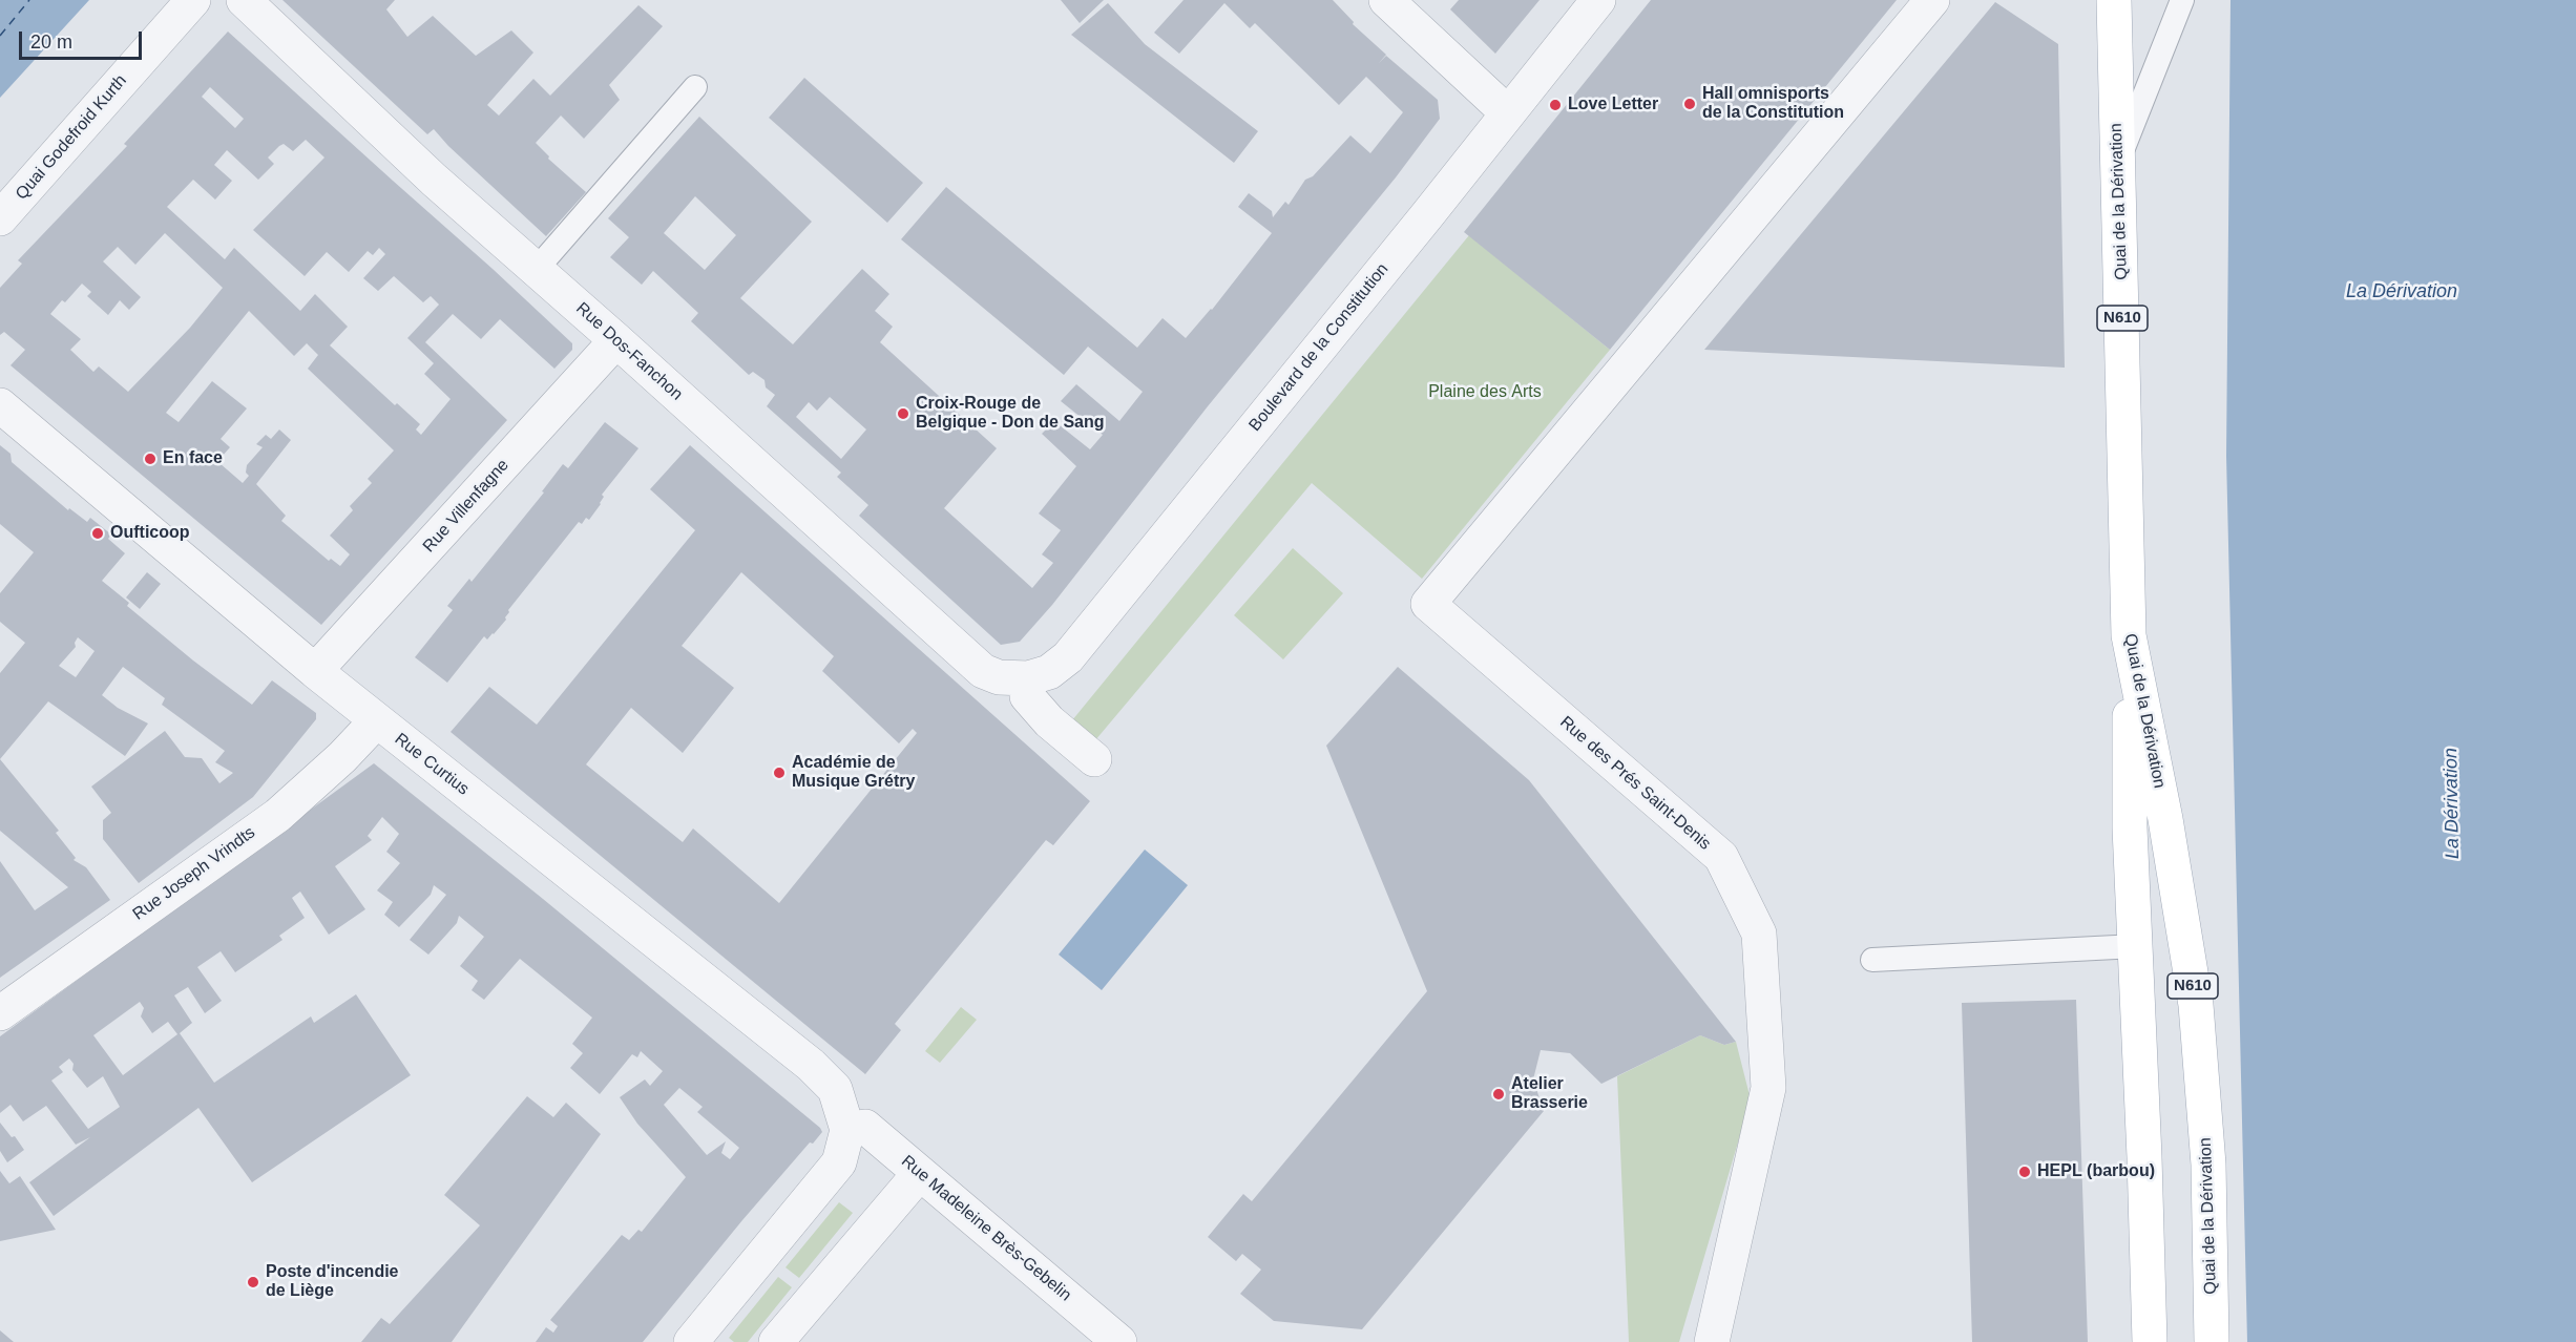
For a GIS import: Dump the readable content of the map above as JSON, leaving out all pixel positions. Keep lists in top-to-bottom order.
{
  "streets": {
    "main road": ["Quai de la Dérivation", "N610"],
    "street": [
      "Quai Godefroid Kurth",
      "Boulevard de la Constitution",
      "Rue Dos-Fanchon",
      "Rue Villenfagne",
      "Rue Curtius",
      "Rue des Prés Saint-Denis",
      "Rue Joseph Vrindts",
      "Rue Madeleine Brès-Gebelin"
    ]
  },
  "crossings": [
    ["Quai de la Dérivation", "N610"],
    ["Boulevard de la Constitution", "Rue Dos-Fanchon"],
    ["Rue Dos-Fanchon", "Rue Villenfagne"],
    ["Rue Villenfagne", "Rue Curtius"],
    ["Rue Curtius", "Rue Joseph Vrindts"],
    ["Rue Curtius", "Rue Madeleine Brès-Gebelin"]
  ],
  "water": ["La Dérivation"],
  "parks": ["Plaine des Arts"],
  "places": [
    "Hall omnisports de la Constitution",
    "Love Letter",
    "Croix-Rouge de Belgique - Don de Sang",
    "En face",
    "Oufticoop",
    "Académie de Musique Grétry",
    "Atelier Brasserie",
    "HEPL (barbou)",
    "Poste d'incendie de Liège"
  ],
  "scale_bar": "20 m"
}
